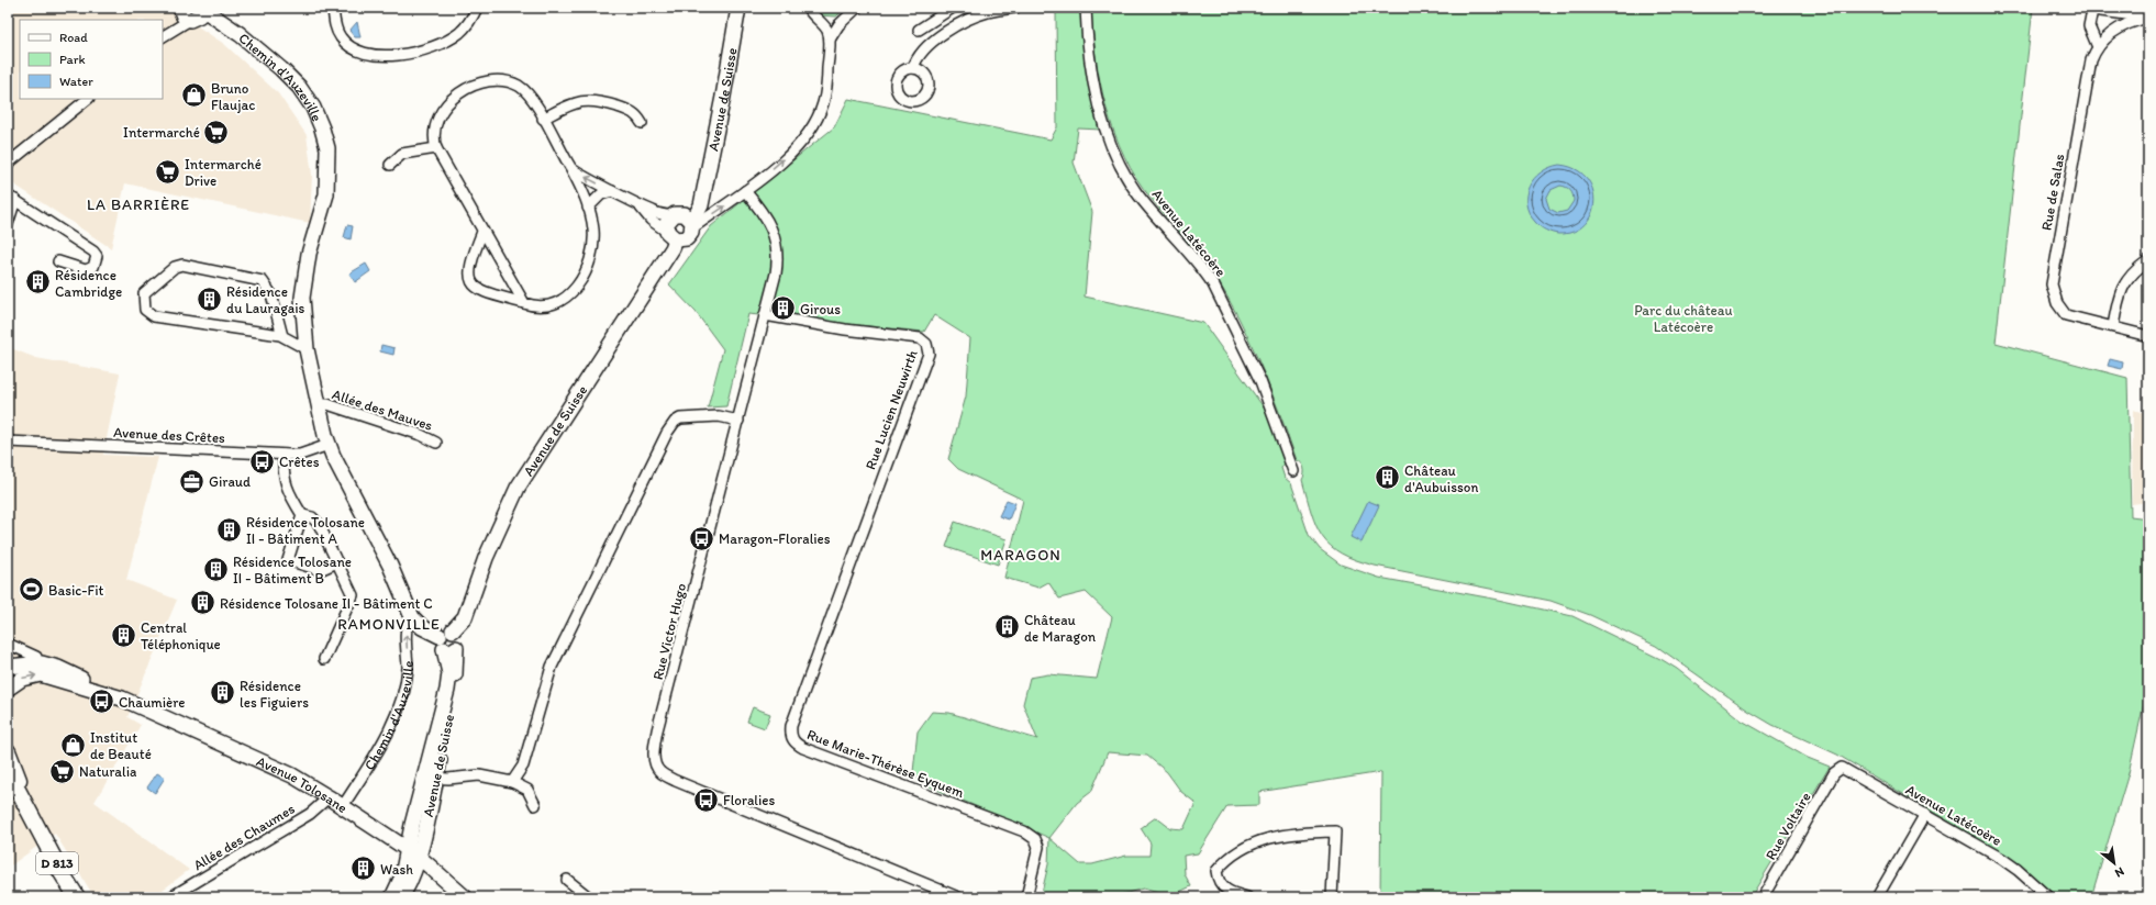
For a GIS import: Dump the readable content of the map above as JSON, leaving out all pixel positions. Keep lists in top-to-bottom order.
{
  "streets": {
    "main road": ["D 813"],
    "street": [
      "Chemin d'Auzeville",
      "Avenue de Suisse",
      "Rue de Salas",
      "Avenue Latécoère",
      "Allée des Mauves",
      "Rue Lucien Neuwirth",
      "Avenue des Crêtes",
      "Rue Victor Hugo",
      "Rue Marie-Thérèse Eyquem",
      "Avenue Tolosane",
      "Rue Voltaire",
      "Allée des Chaumes"
    ]
  },
  "crossings": [
    ["Chemin d'Auzeville", "Avenue de Suisse"],
    ["Chemin d'Auzeville", "Allée des Mauves"],
    ["Chemin d'Auzeville", "Avenue des Crêtes"],
    ["Chemin d'Auzeville", "Avenue Tolosane"],
    ["Avenue de Suisse", "Avenue Tolosane"],
    ["Avenue Latécoère", "Rue Voltaire"],
    ["Rue Lucien Neuwirth", "Rue Victor Hugo"],
    ["Rue Lucien Neuwirth", "Rue Marie-Thérèse Eyquem"],
    ["Avenue Tolosane", "Allée des Chaumes"]
  ],
  "districts": ["LA BARRIÈRE", "MARAGON", "RAMONVILLE"],
  "parks": ["Parc du château Latécoère"],
  "places": {
    "shop": ["Bruno Flaujac", "Institut de Beauté"],
    "supermarket": ["Intermarché", "Intermarché Drive", "Naturalia"],
    "building": [
      "Résidence Cambridge",
      "Résidence du Lauragais",
      "Girous",
      "Château d'Aubuisson",
      "Résidence Tolosane II - Bâtiment A",
      "Résidence Tolosane II - Bâtiment B",
      "Résidence Tolosane II - Bâtiment C",
      "Château de Maragon",
      "Central Téléphonique",
      "Résidence les Figuiers",
      "Wash"
    ],
    "bus stop": [
      "Crêtes",
      "Maragon-Floralies",
      "Chaumière",
      "Floralies"
    ],
    "office": ["Giraud"],
    "sports": ["Basic-Fit"]
  },
  "legend": ["Road", "Park", "Water"],
  "north": "bottom right"
}
